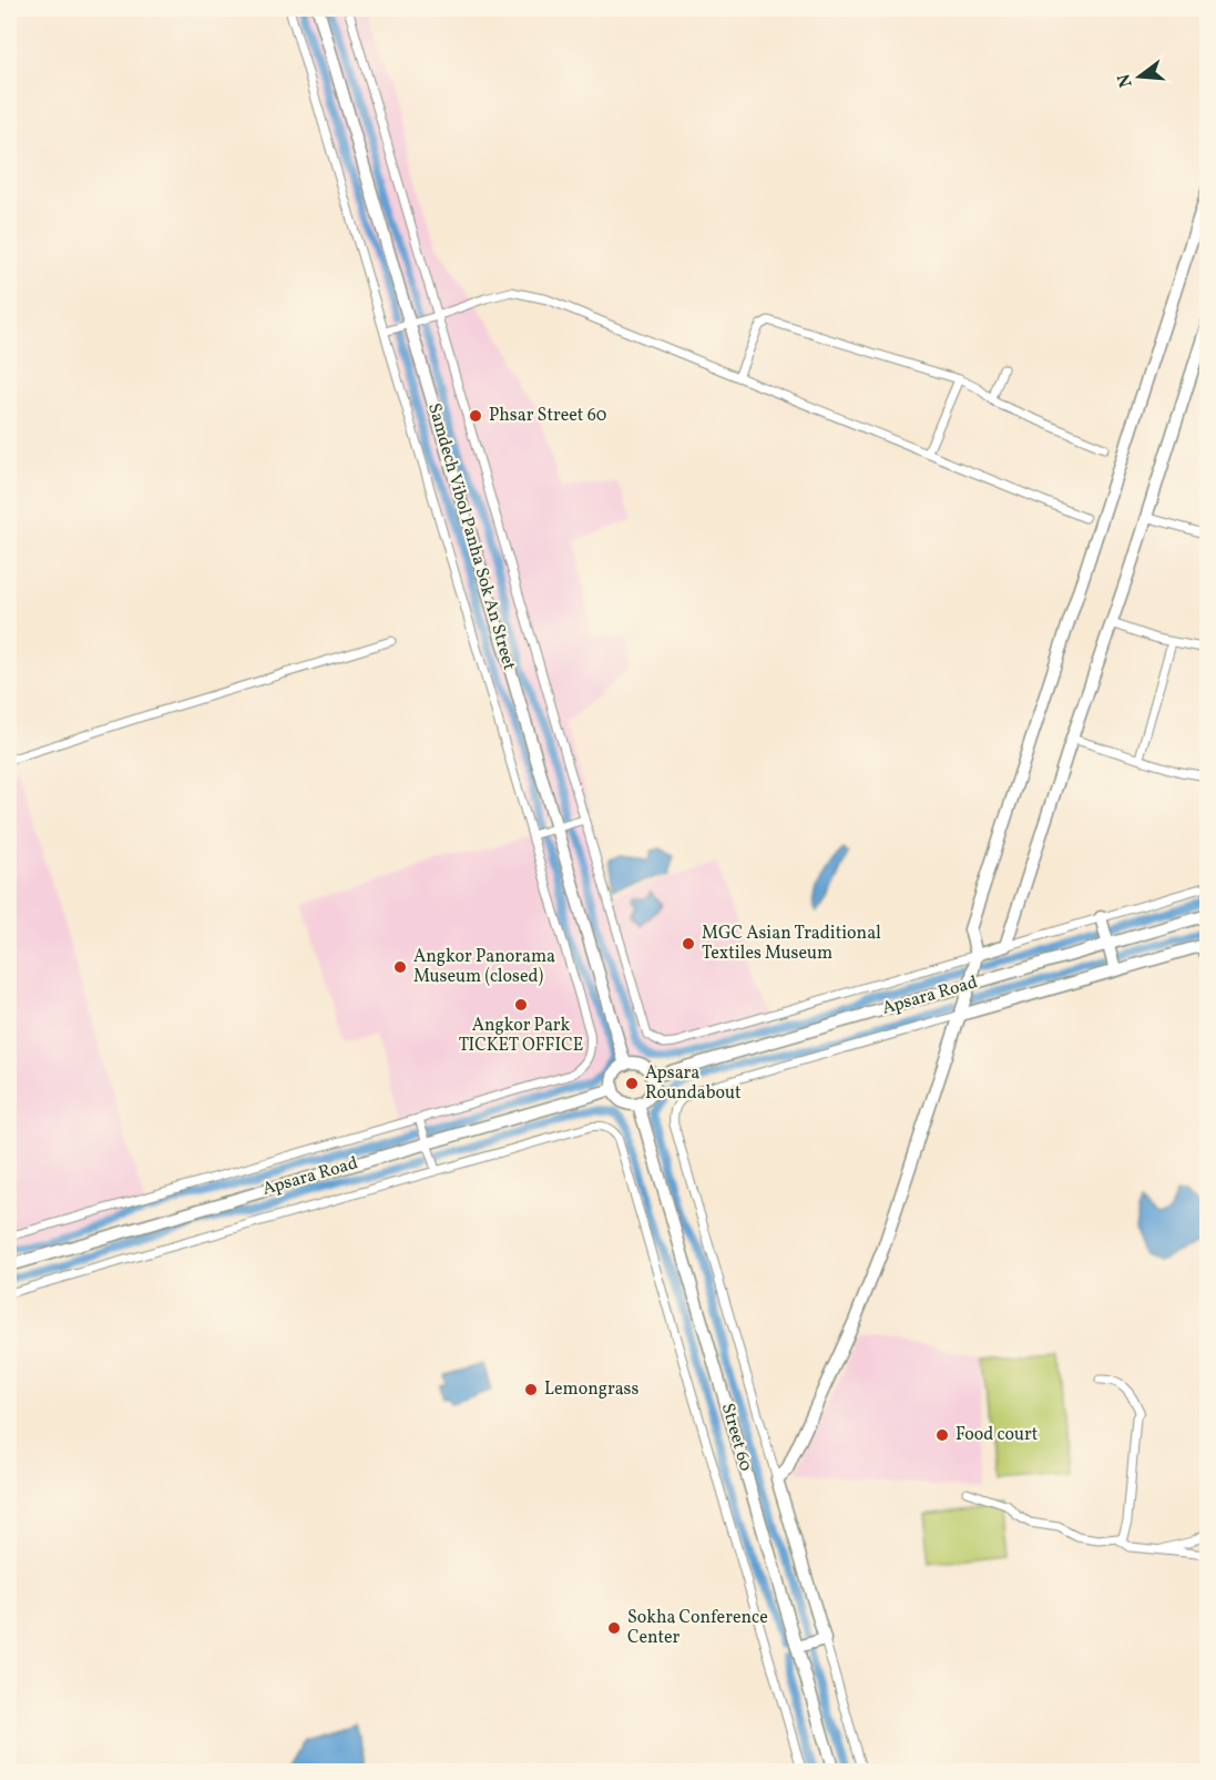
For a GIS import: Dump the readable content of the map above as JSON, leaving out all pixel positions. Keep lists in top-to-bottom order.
{
  "streets": {
    "street": ["Samdech Vibol Panha Sok An Street", "Apsara Road", "Street 60"]
  },
  "crossings": [
    ["Samdech Vibol Panha Sok An Street", "Apsara Road"],
    ["Samdech Vibol Panha Sok An Street", "Street 60"],
    ["Apsara Road", "Street 60"]
  ],
  "places": [
    "Phsar Street 60",
    "MGC Asian Traditional Textiles Museum",
    "Angkor Panorama Museum (closed)",
    "Angkor Park TICKET OFFICE",
    "Apsara Roundabout",
    "Lemongrass",
    "Food court",
    "Sokha Conference Center"
  ],
  "north": "left"
}
